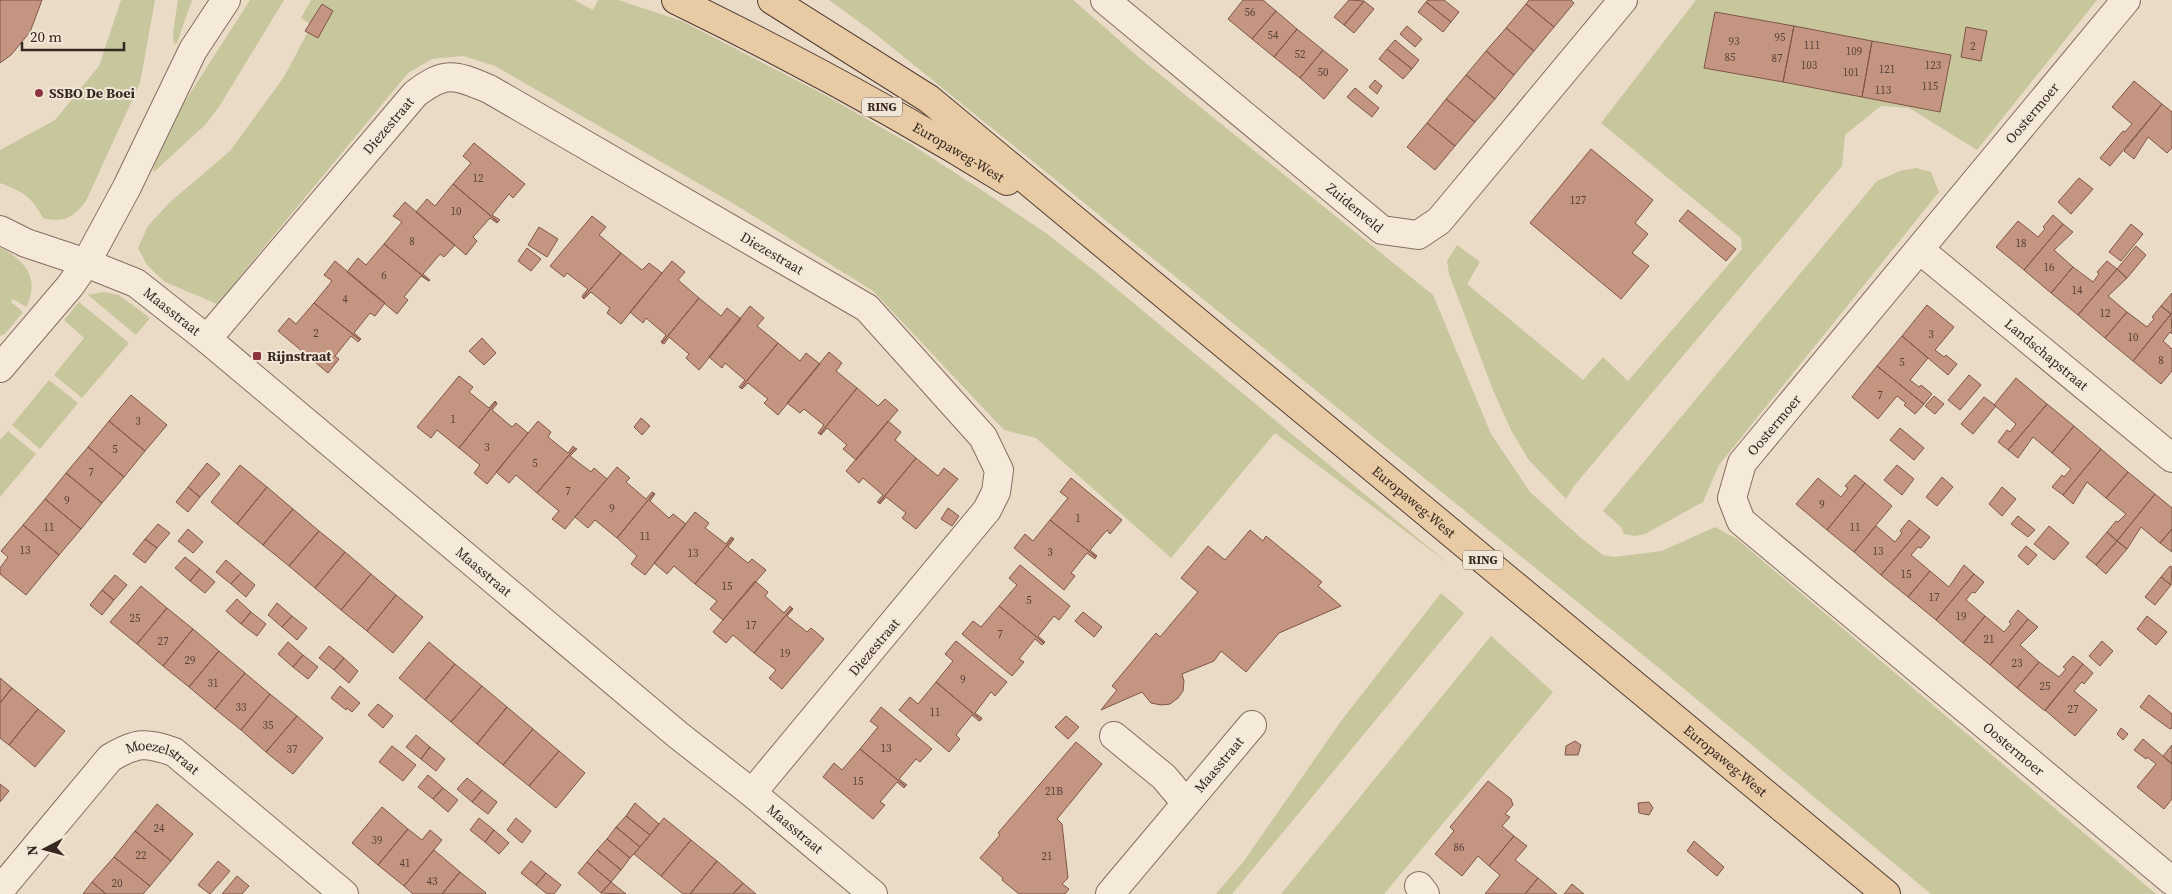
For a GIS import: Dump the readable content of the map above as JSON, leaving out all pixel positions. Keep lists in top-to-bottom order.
{
  "streets": {
    "main road": ["RING", "Europaweg-West"],
    "street": [
      "Oostermoer",
      "Diezestraat",
      "Zuidenveld",
      "Maasstraat",
      "Landschapstraat",
      "Moezelstraat"
    ]
  },
  "crossings": [
    ["Oostermoer", "Landschapstraat"],
    ["Diezestraat", "Maasstraat"]
  ],
  "places": {
    "other": ["SSBO De Boei"],
    "transit": ["Rijnstraat"]
  },
  "house_numbers": [
    "56",
    "54",
    "95",
    "93",
    "111",
    "2",
    "109",
    "52",
    "85",
    "87",
    "103",
    "123",
    "121",
    "50",
    "101",
    "115",
    "113",
    "12",
    "127",
    "10",
    "8",
    "18",
    "16",
    "6",
    "14",
    "4",
    "12",
    "2",
    "3",
    "10",
    "8",
    "5",
    "7",
    "1",
    "3",
    "3",
    "5",
    "5",
    "7",
    "7",
    "9",
    "9",
    "9",
    "1",
    "11",
    "11",
    "11",
    "13",
    "13",
    "3",
    "13",
    "15",
    "15",
    "17",
    "5",
    "19",
    "25",
    "17",
    "7",
    "21",
    "27",
    "19",
    "29",
    "23",
    "9",
    "31",
    "25",
    "33",
    "27",
    "11",
    "35",
    "13",
    "37",
    "15",
    "21B",
    "24",
    "39",
    "86",
    "22",
    "21",
    "41",
    "43",
    "20"
  ],
  "scale_bar": "20 m",
  "north": "left"
}
